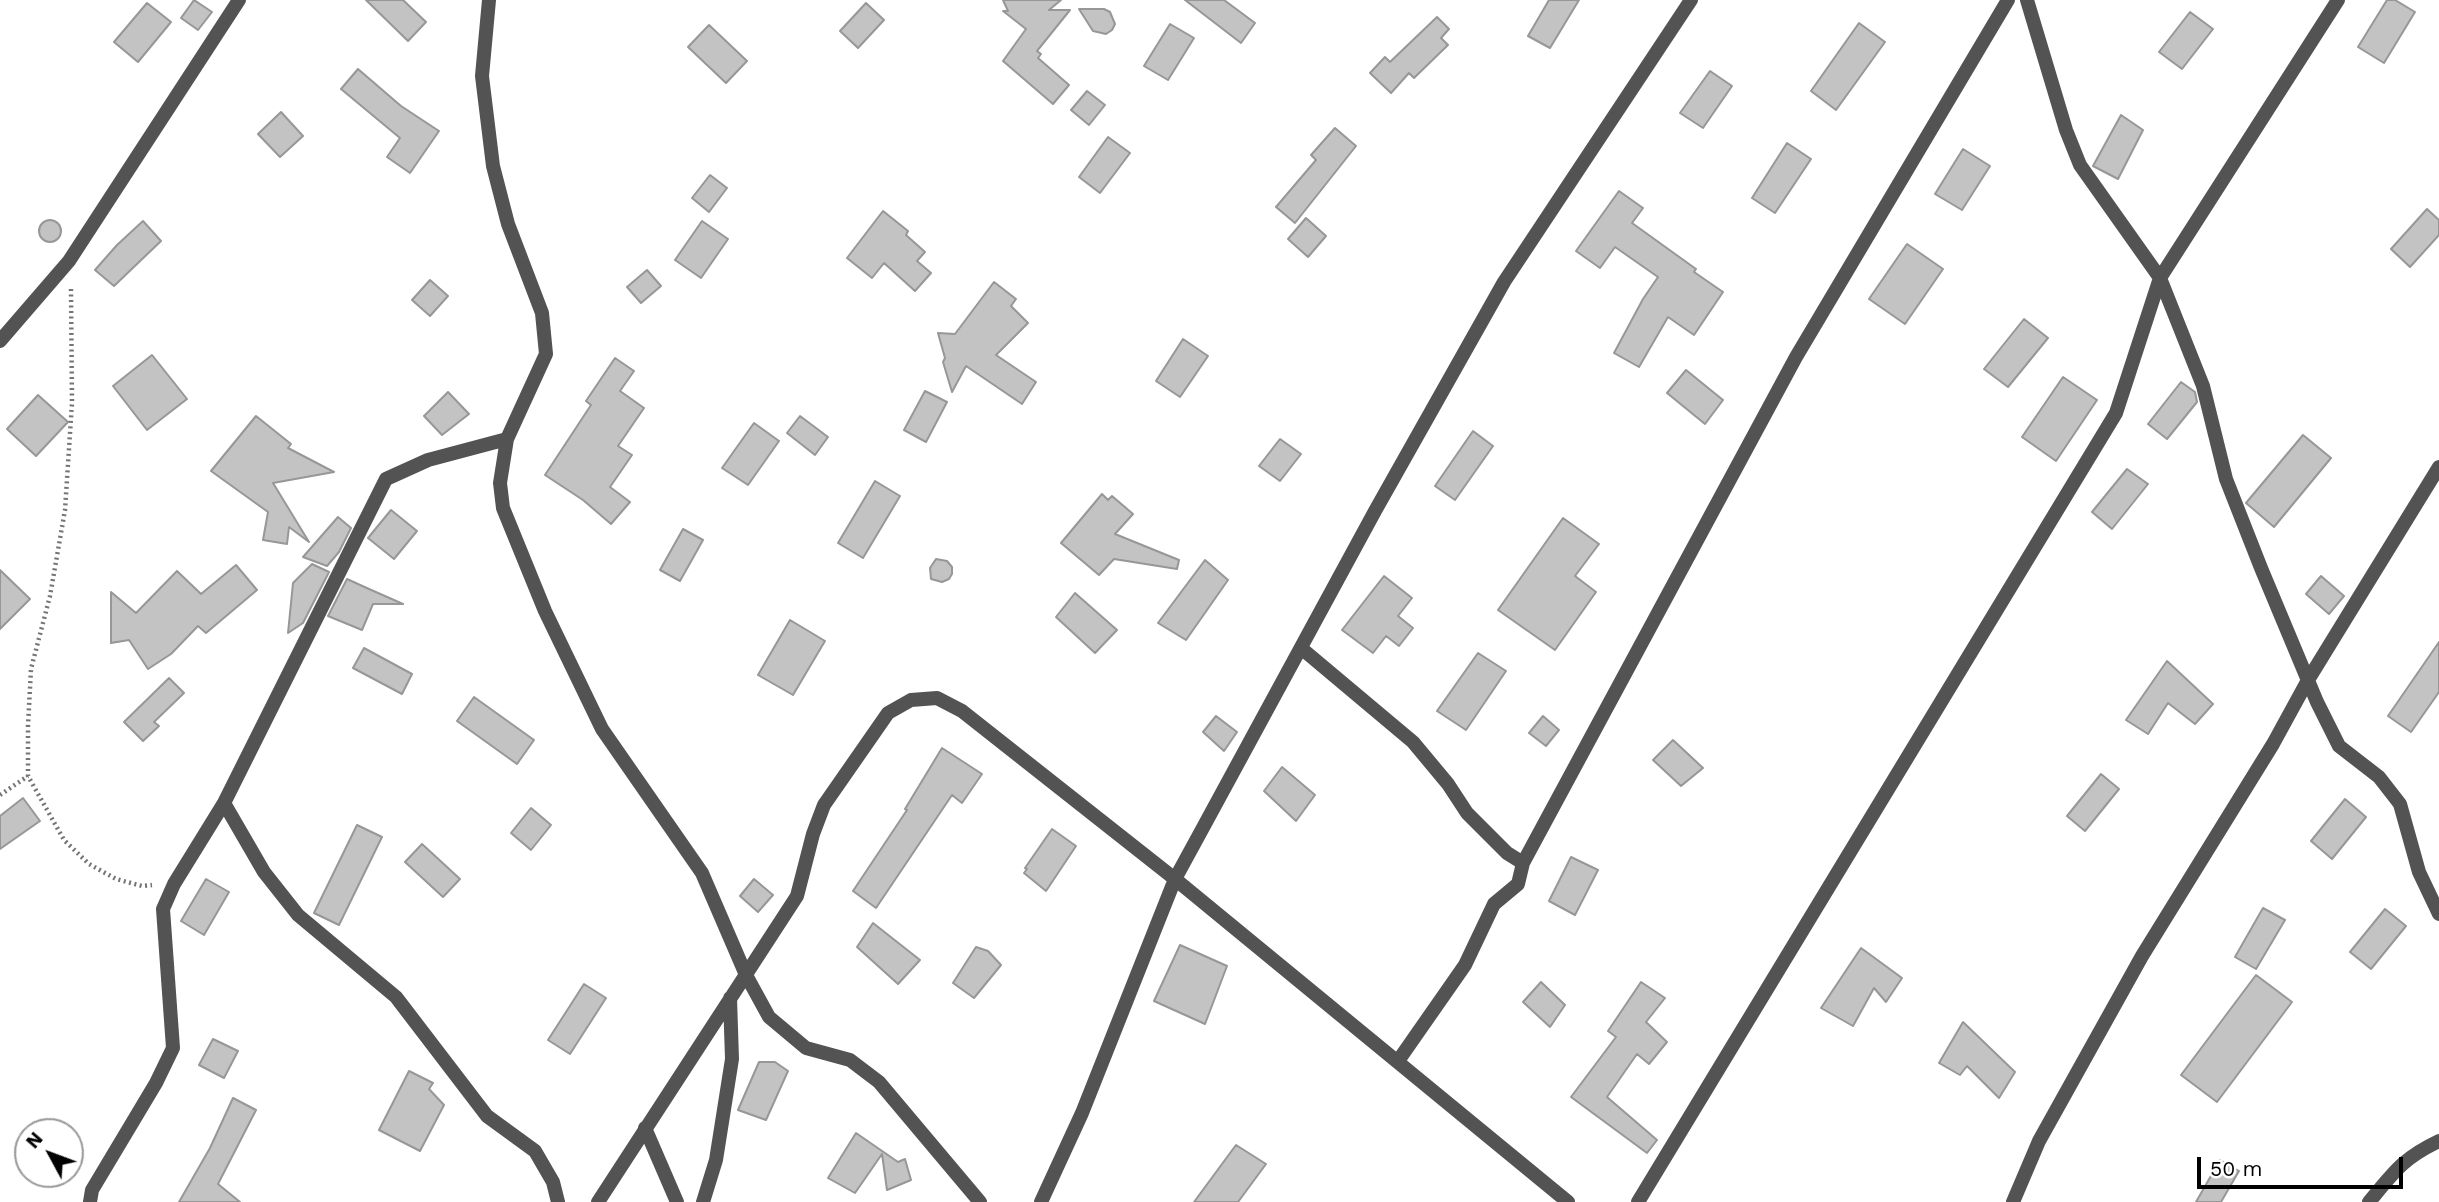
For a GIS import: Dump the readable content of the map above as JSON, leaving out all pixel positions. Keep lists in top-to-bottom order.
{
  "scale_bar": "50 m",
  "north": "top left"
}
